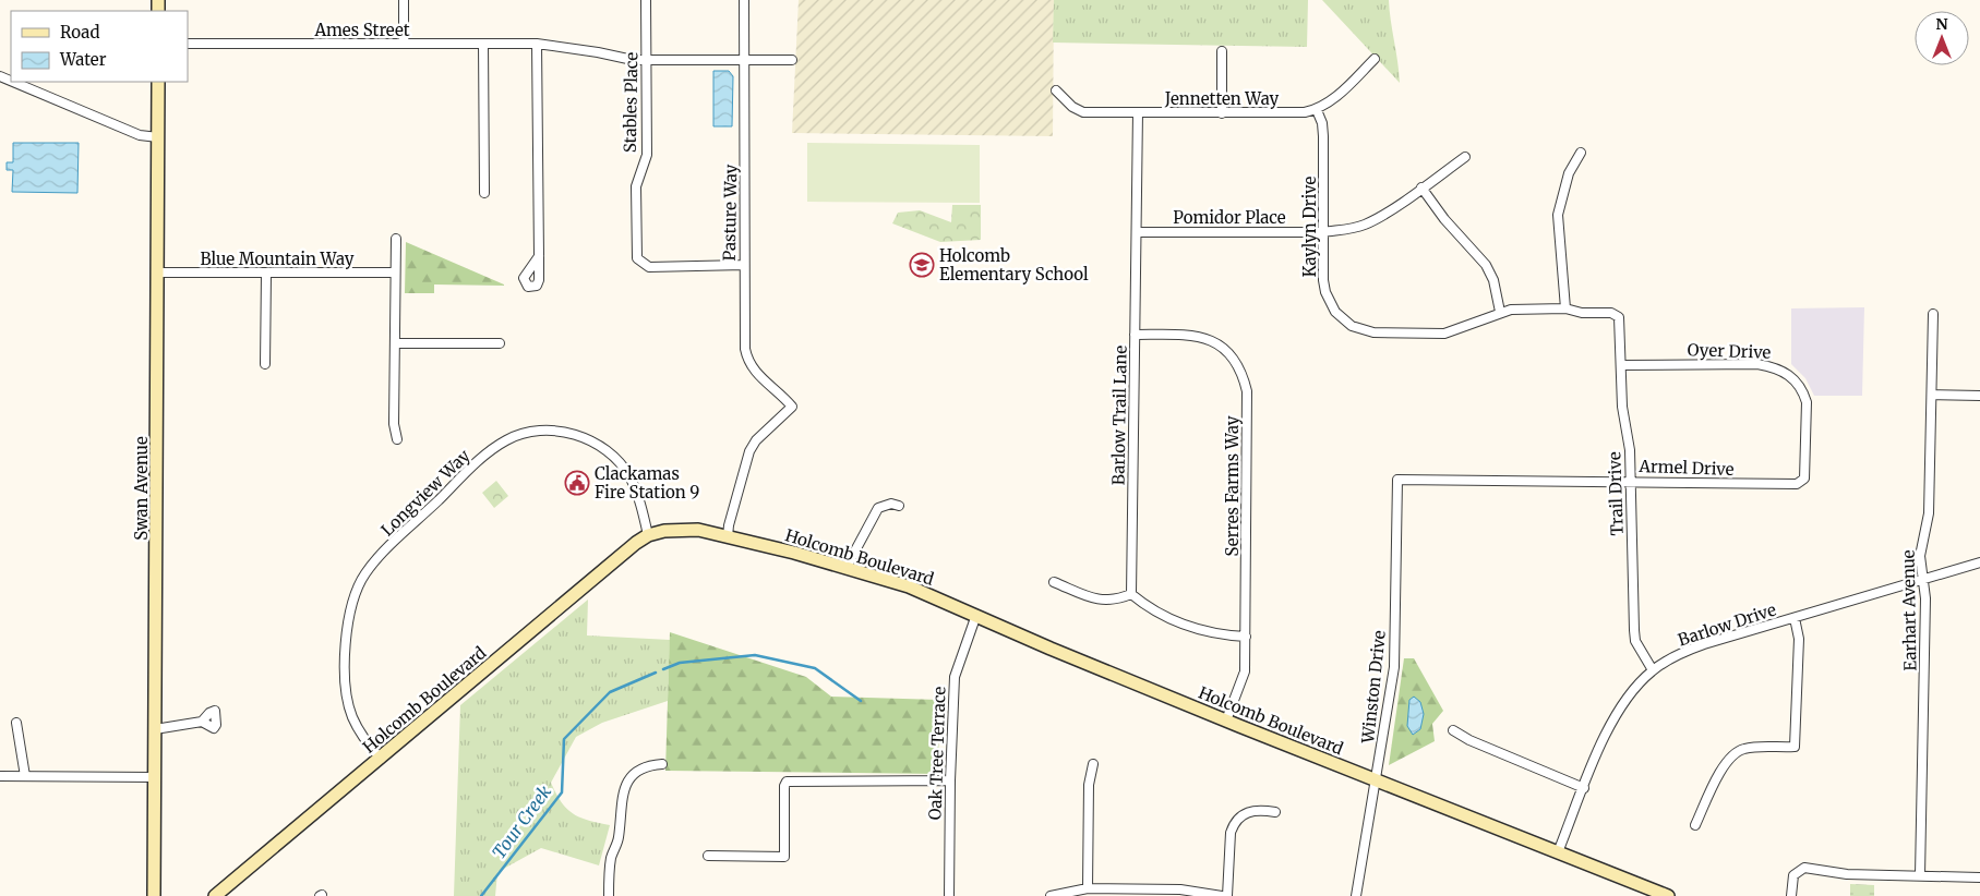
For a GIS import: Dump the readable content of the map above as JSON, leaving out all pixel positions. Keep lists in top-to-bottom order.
{
  "streets": {
    "street": [
      "Ames Street",
      "Jennetten Way",
      "Stables Place",
      "Pasture Way",
      "Pomidor Place",
      "Kaylyn Drive",
      "Blue Mountain Way",
      "Oyer Drive",
      "Barlow Trail Lane",
      "Armel Drive",
      "Serres Farms Way",
      "Swan Avenue",
      "Longview Way",
      "Trail Drive",
      "Holcomb Boulevard",
      "Earhart Avenue",
      "Barlow Drive",
      "Winston Drive",
      "Oak Tree Terrace"
    ]
  },
  "crossings": [
    ["Ames Street", "Stables Place"],
    ["Ames Street", "Pasture Way"],
    ["Jennetten Way", "Kaylyn Drive"],
    ["Jennetten Way", "Barlow Trail Lane"],
    ["Stables Place", "Pasture Way"],
    ["Pasture Way", "Holcomb Boulevard"],
    ["Pomidor Place", "Kaylyn Drive"],
    ["Pomidor Place", "Barlow Trail Lane"],
    ["Kaylyn Drive", "Trail Drive"],
    ["Blue Mountain Way", "Swan Avenue"],
    ["Oyer Drive", "Armel Drive"],
    ["Oyer Drive", "Trail Drive"],
    ["Barlow Trail Lane", "Serres Farms Way"],
    ["Armel Drive", "Trail Drive"],
    ["Armel Drive", "Winston Drive"],
    ["Serres Farms Way", "Holcomb Boulevard"],
    ["Longview Way", "Holcomb Boulevard"],
    ["Trail Drive", "Barlow Drive"],
    ["Holcomb Boulevard", "Barlow Drive"],
    ["Holcomb Boulevard", "Winston Drive"],
    ["Holcomb Boulevard", "Oak Tree Terrace"],
    ["Earhart Avenue", "Barlow Drive"]
  ],
  "water": ["Tour Creek"],
  "places": {
    "school or university": ["Holcomb Elementary School"],
    "public building": ["Clackamas Fire Station 9"]
  },
  "legend": ["Road", "Water"],
  "north": "top"
}
